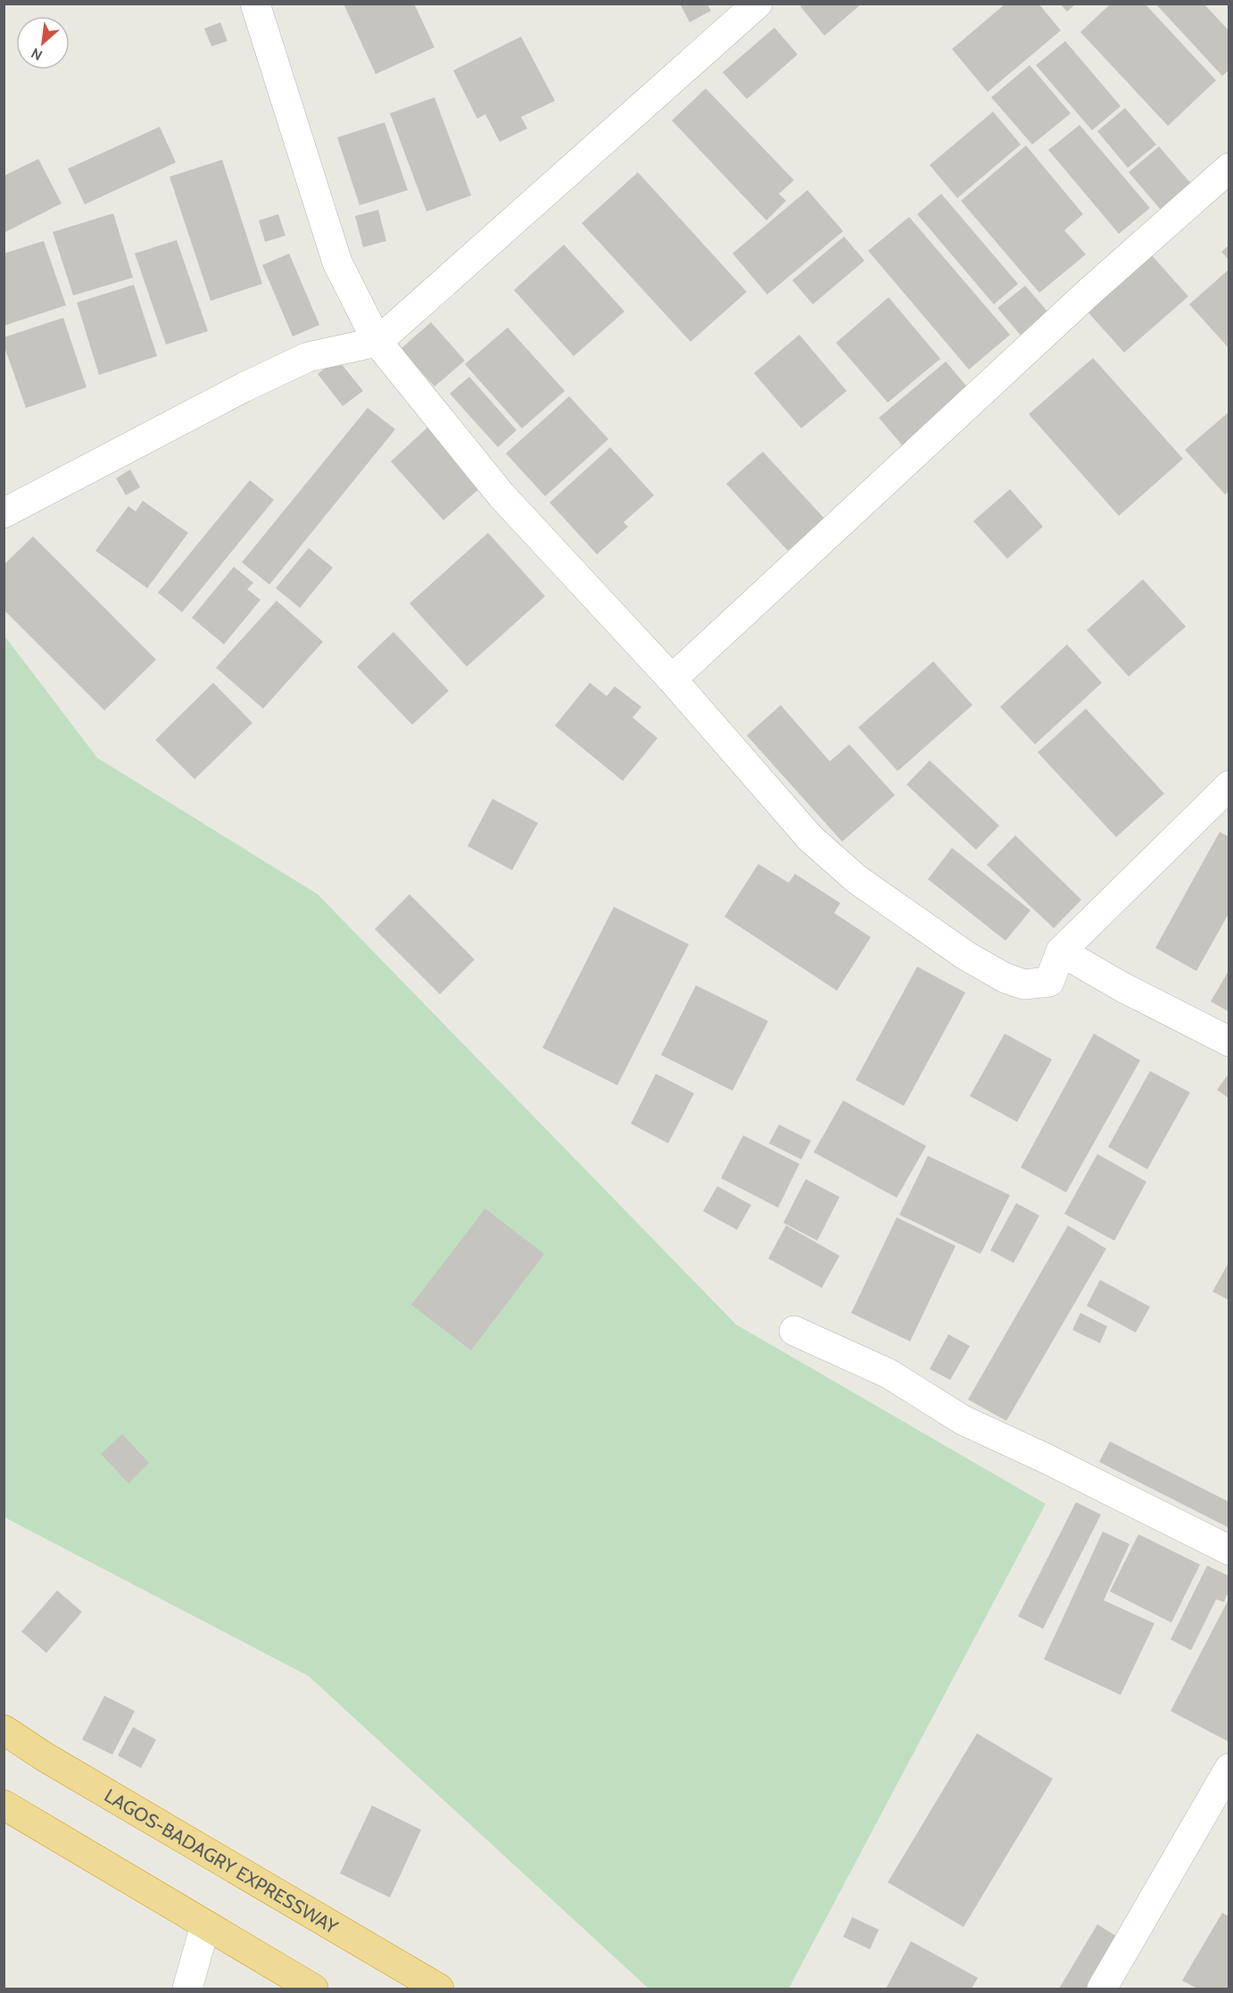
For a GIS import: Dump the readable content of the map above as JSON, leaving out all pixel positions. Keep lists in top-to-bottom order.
{
  "streets": {
    "highway": ["LAGOS-BADAGRY EXPRESSWAY"]
  },
  "north": "bottom left"
}
